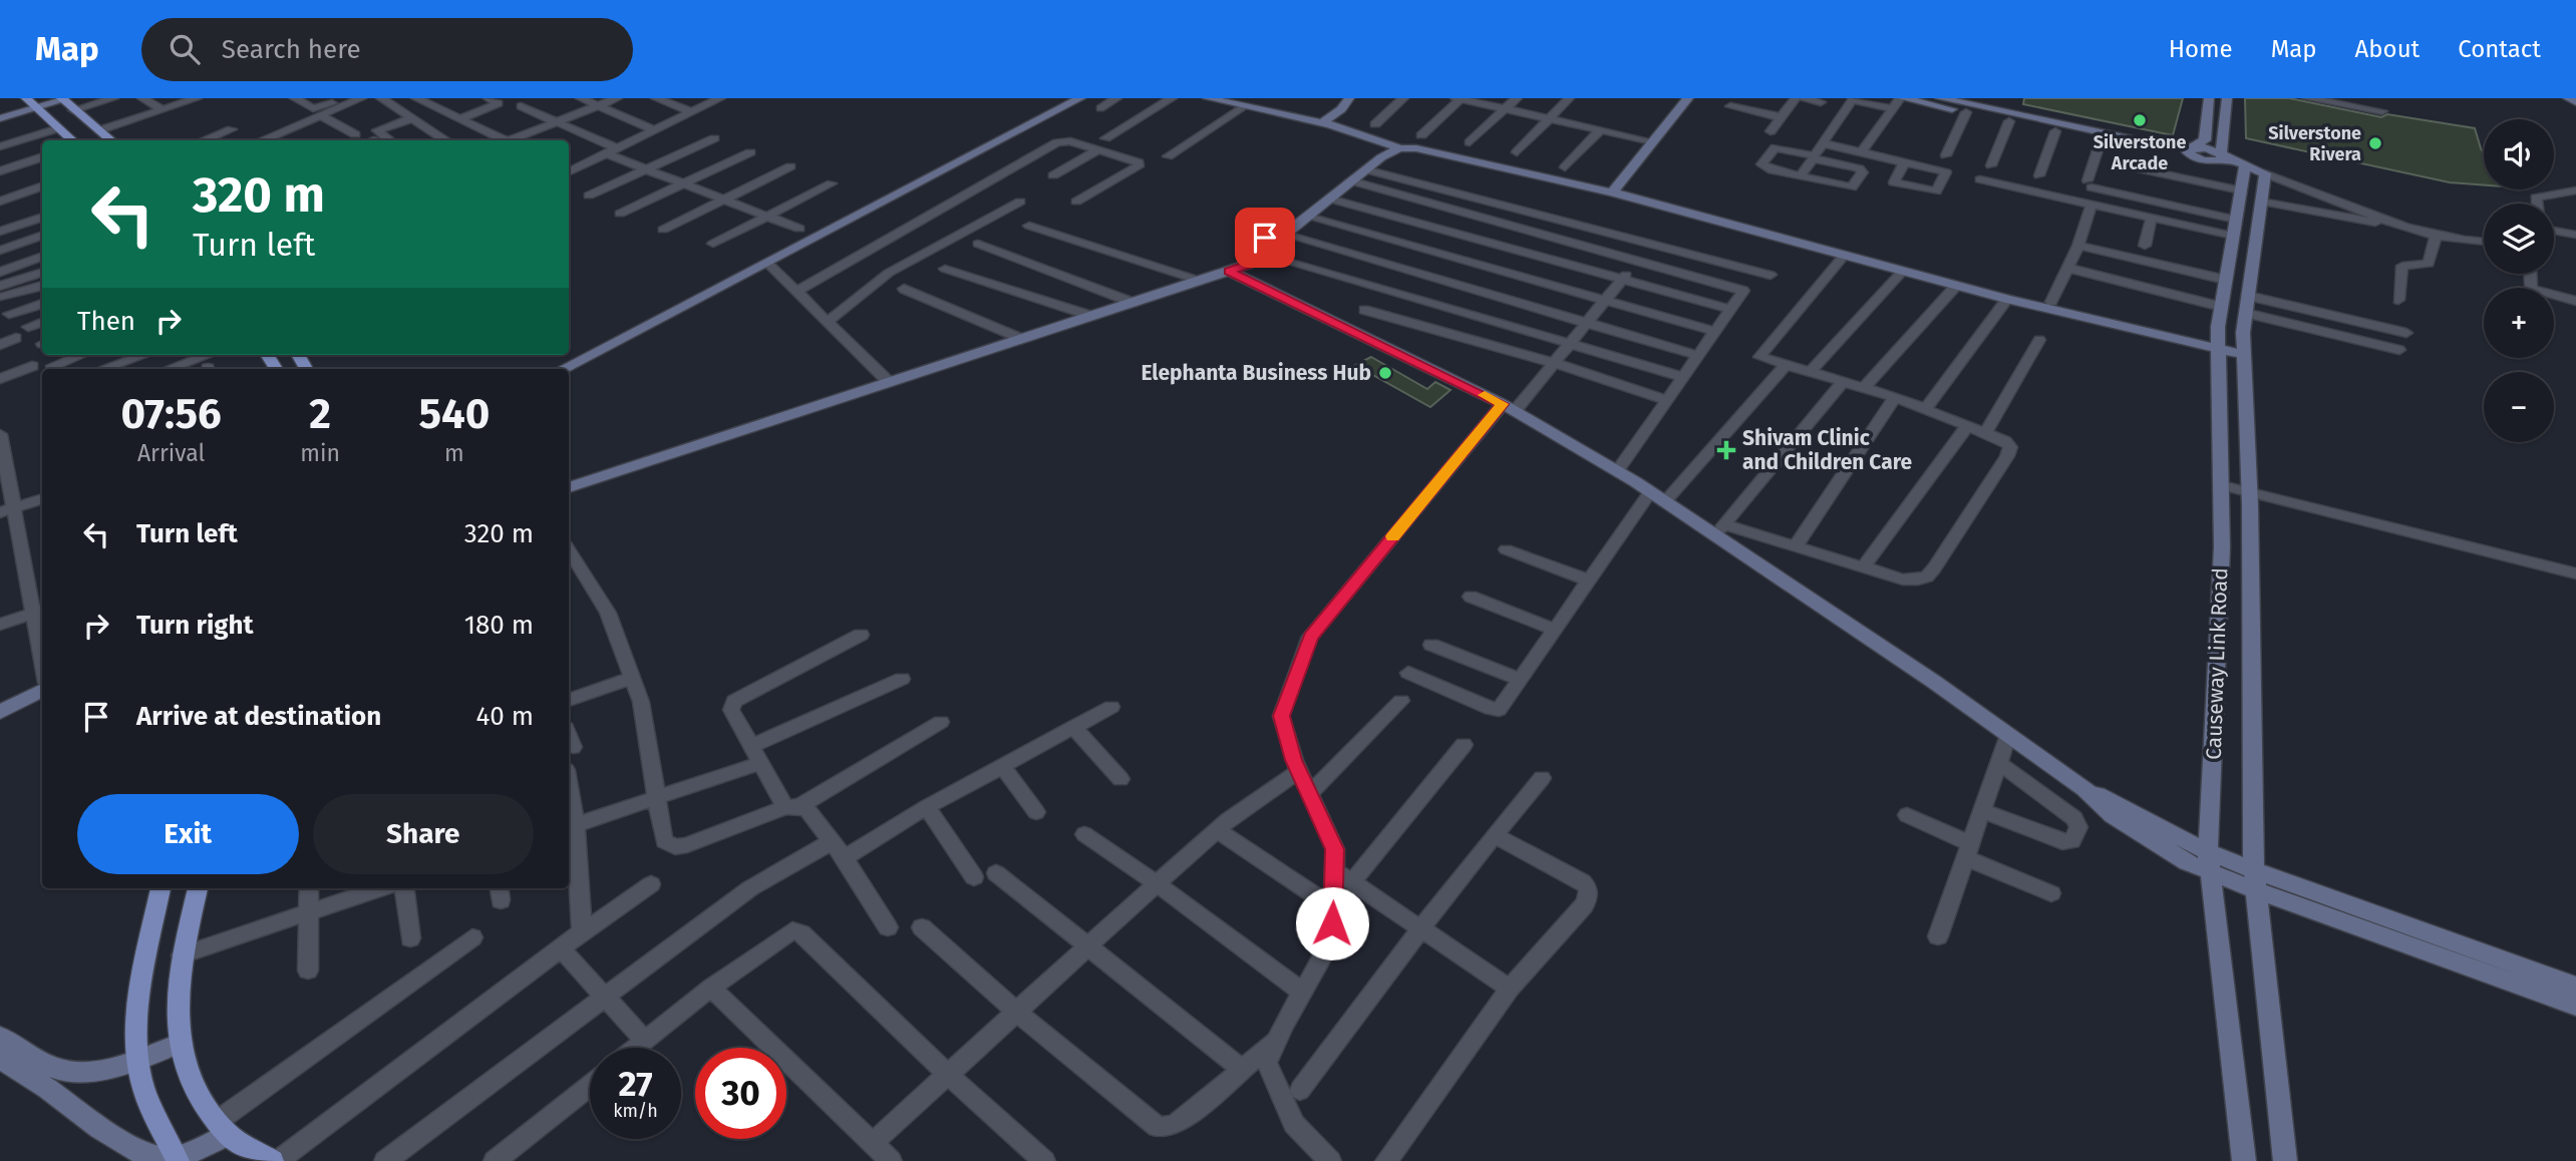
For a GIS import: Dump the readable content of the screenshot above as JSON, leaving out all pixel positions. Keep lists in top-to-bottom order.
{
  "streets": {
    "street": ["Causeway Link Road"]
  },
  "places": {
    "other": ["Silverstone Arcade", "Silverstone Rivera", "Elephanta Business Hub"],
    "health": ["Shivam Clinic and Children Care"]
  },
  "page": {
    "header": "Map",
    "search": "Search here",
    "nav": [
      "Home",
      "Map",
      "About",
      "Contact"
    ],
    "map_buttons": ["+", "−"],
    "turn": ["320 m", "Turn left"],
    "then": "Then",
    "eta": [
      "07:56",
      "Arrival",
      "2",
      "min",
      "540",
      "m"
    ],
    "list": [
      {
        "name": "Turn left",
        "value": "320 m"
      },
      {
        "name": "Turn right",
        "value": "180 m"
      },
      {
        "name": "Arrive at destination",
        "value": "40 m"
      }
    ],
    "buttons": ["Exit", "Share"],
    "speed": "27 km/h",
    "limit": "30"
  }
}
